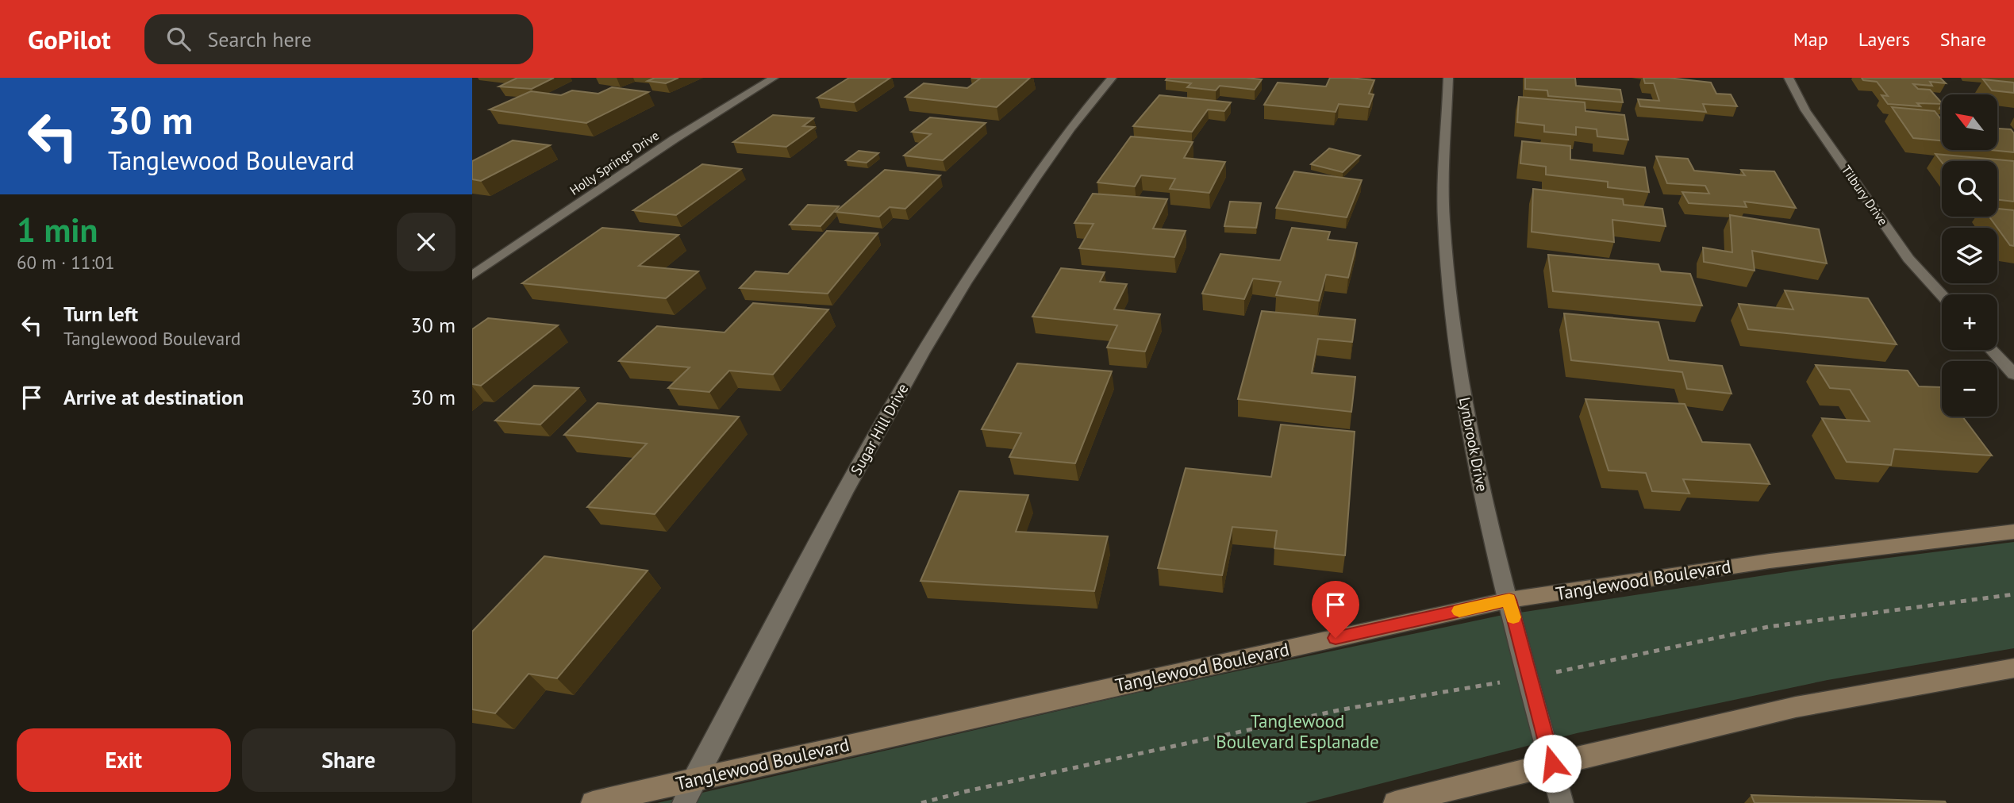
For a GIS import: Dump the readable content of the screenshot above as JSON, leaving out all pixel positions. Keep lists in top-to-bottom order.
{
  "streets": {
    "street": [
      "Holly Springs Drive",
      "Tilbury Drive",
      "Sugar Hill Drive",
      "Lynbrook Drive",
      "Tanglewood Boulevard"
    ]
  },
  "crossings": [
    ["Sugar Hill Drive", "Tanglewood Boulevard"],
    ["Lynbrook Drive", "Tanglewood Boulevard"]
  ],
  "parks": ["Tanglewood Boulevard Esplanade"],
  "north": "top left",
  "page": {
    "header": "GoPilot",
    "search": "Search here",
    "nav": ["Map", "Layers", "Share"],
    "turn": ["30 m", "Tanglewood Boulevard"],
    "map_buttons": ["+", "−"],
    "heading": ["1 min", "60 m · 11:01"],
    "list": [
      {
        "name": "Turn left",
        "note": "Tanglewood Boulevard",
        "value": "30 m"
      },
      {
        "name": "Arrive at destination",
        "value": "30 m"
      }
    ],
    "buttons": ["Exit", "Share"]
  }
}
